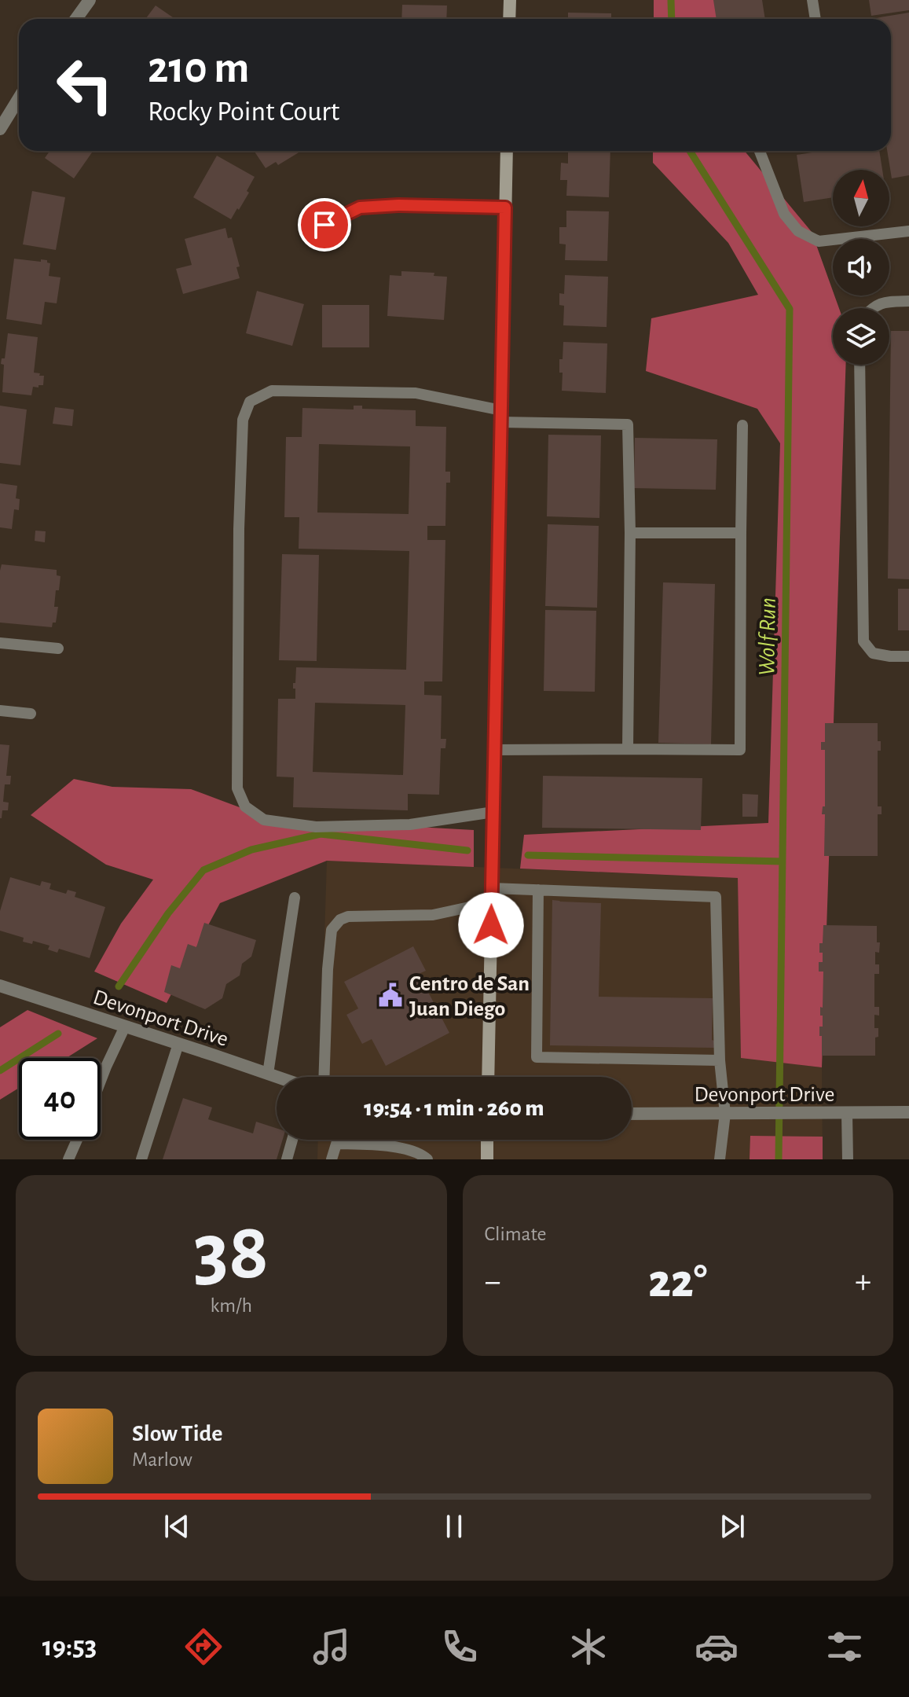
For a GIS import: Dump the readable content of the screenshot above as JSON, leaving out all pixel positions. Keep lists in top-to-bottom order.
{
  "streets": {
    "street": ["Devonport Drive"]
  },
  "water": ["Wolf Run"],
  "places": {
    "public building": ["Centro de San Juan Diego"]
  },
  "north": "top",
  "page": {
    "turn": ["210 m", "Rocky Point Court"],
    "limit": "40",
    "trip": "19:54 · 1 min · 260 m",
    "tile": [
      ["38", "km/h"],
      "Climate"
    ],
    "heat": ["−", "22°", "+"],
    "song": ["Slow Tide", "Marlow"],
    "tabs": "19:53"
  }
}
